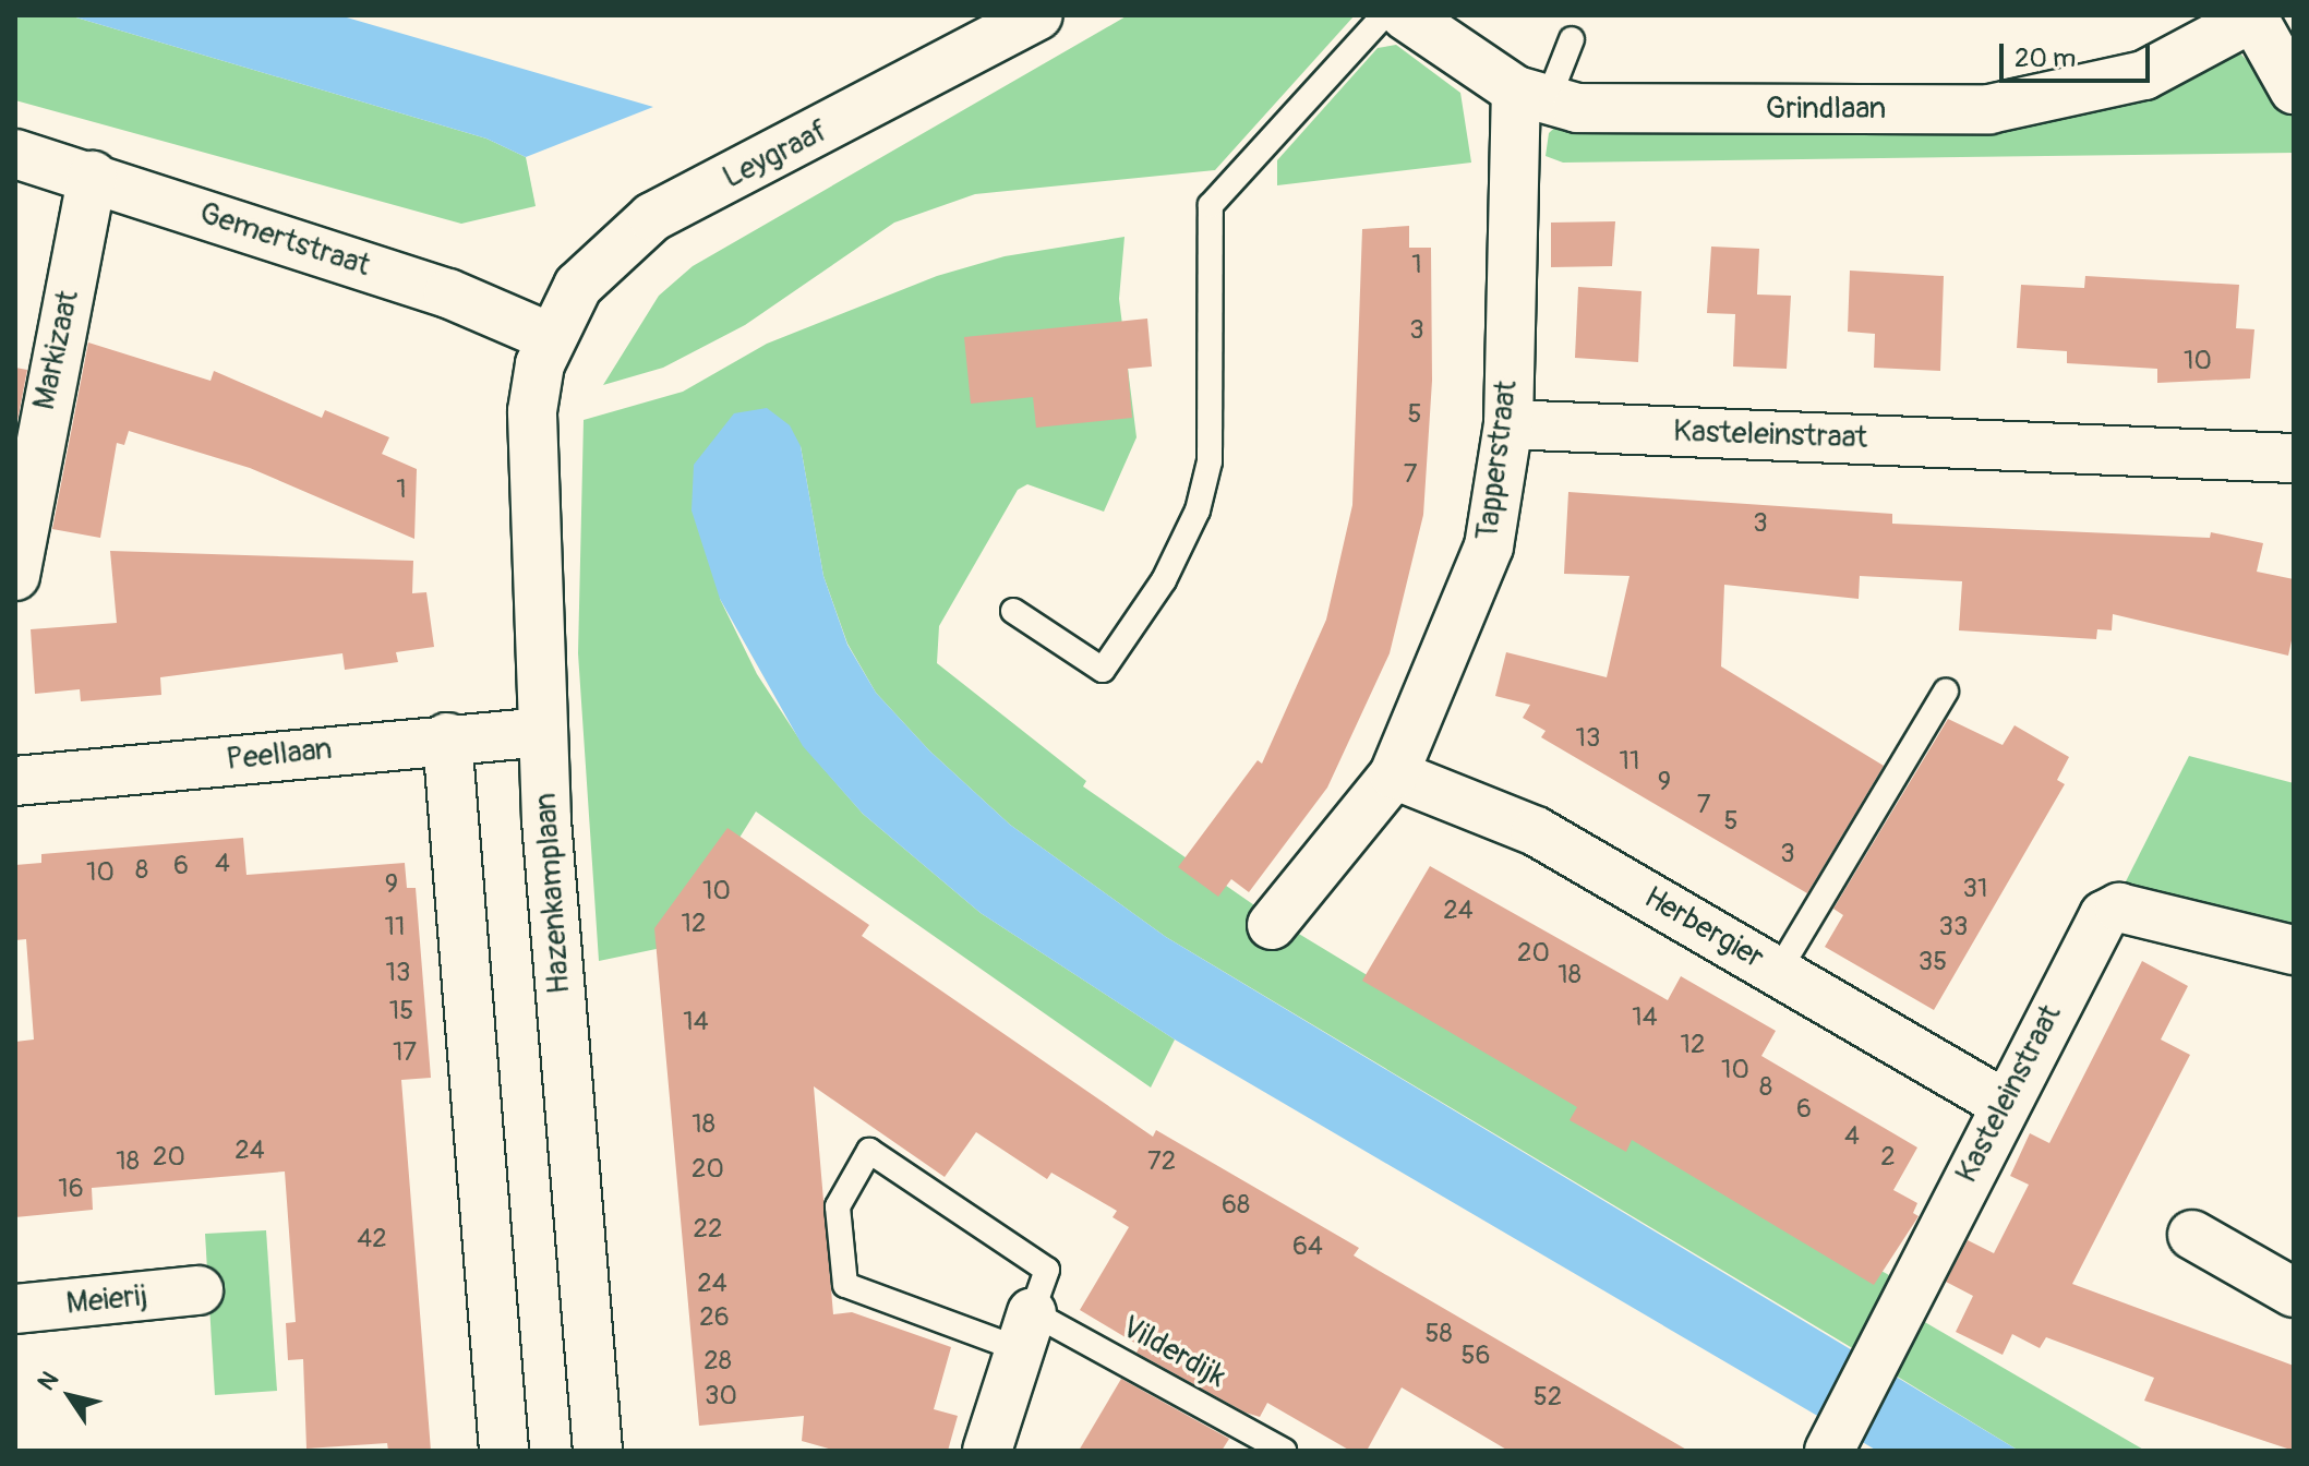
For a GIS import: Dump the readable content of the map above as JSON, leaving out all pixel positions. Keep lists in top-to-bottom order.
{
  "streets": {
    "street": [
      "Grindlaan",
      "Leygraaf",
      "Gemertstraat",
      "Markizaat",
      "Kasteleinstraat",
      "Tapperstraat",
      "Peellaan",
      "Hazenkamplaan",
      "Herbergier",
      "Meierij"
    ],
    "lane": ["Vilderdijk"]
  },
  "crossings": [
    ["Grindlaan", "Tapperstraat"],
    ["Leygraaf", "Gemertstraat"],
    ["Leygraaf", "Hazenkamplaan"],
    ["Gemertstraat", "Markizaat"],
    ["Gemertstraat", "Hazenkamplaan"],
    ["Kasteleinstraat", "Tapperstraat"],
    ["Kasteleinstraat", "Herbergier"],
    ["Tapperstraat", "Herbergier"],
    ["Peellaan", "Hazenkamplaan"]
  ],
  "house_numbers": [
    "1",
    "3",
    "10",
    "5",
    "7",
    "1",
    "3",
    "13",
    "11",
    "9",
    "7",
    "5",
    "3",
    "4",
    "6",
    "8",
    "10",
    "9",
    "31",
    "10",
    "24",
    "12",
    "11",
    "33",
    "20",
    "35",
    "13",
    "18",
    "15",
    "14",
    "14",
    "12",
    "17",
    "10",
    "8",
    "6",
    "18",
    "4",
    "24",
    "20",
    "2",
    "18",
    "72",
    "20",
    "16",
    "68",
    "22",
    "42",
    "64",
    "24",
    "26",
    "58",
    "56",
    "28",
    "30",
    "52"
  ],
  "scale_bar": "20 m",
  "north": "top left"
}
